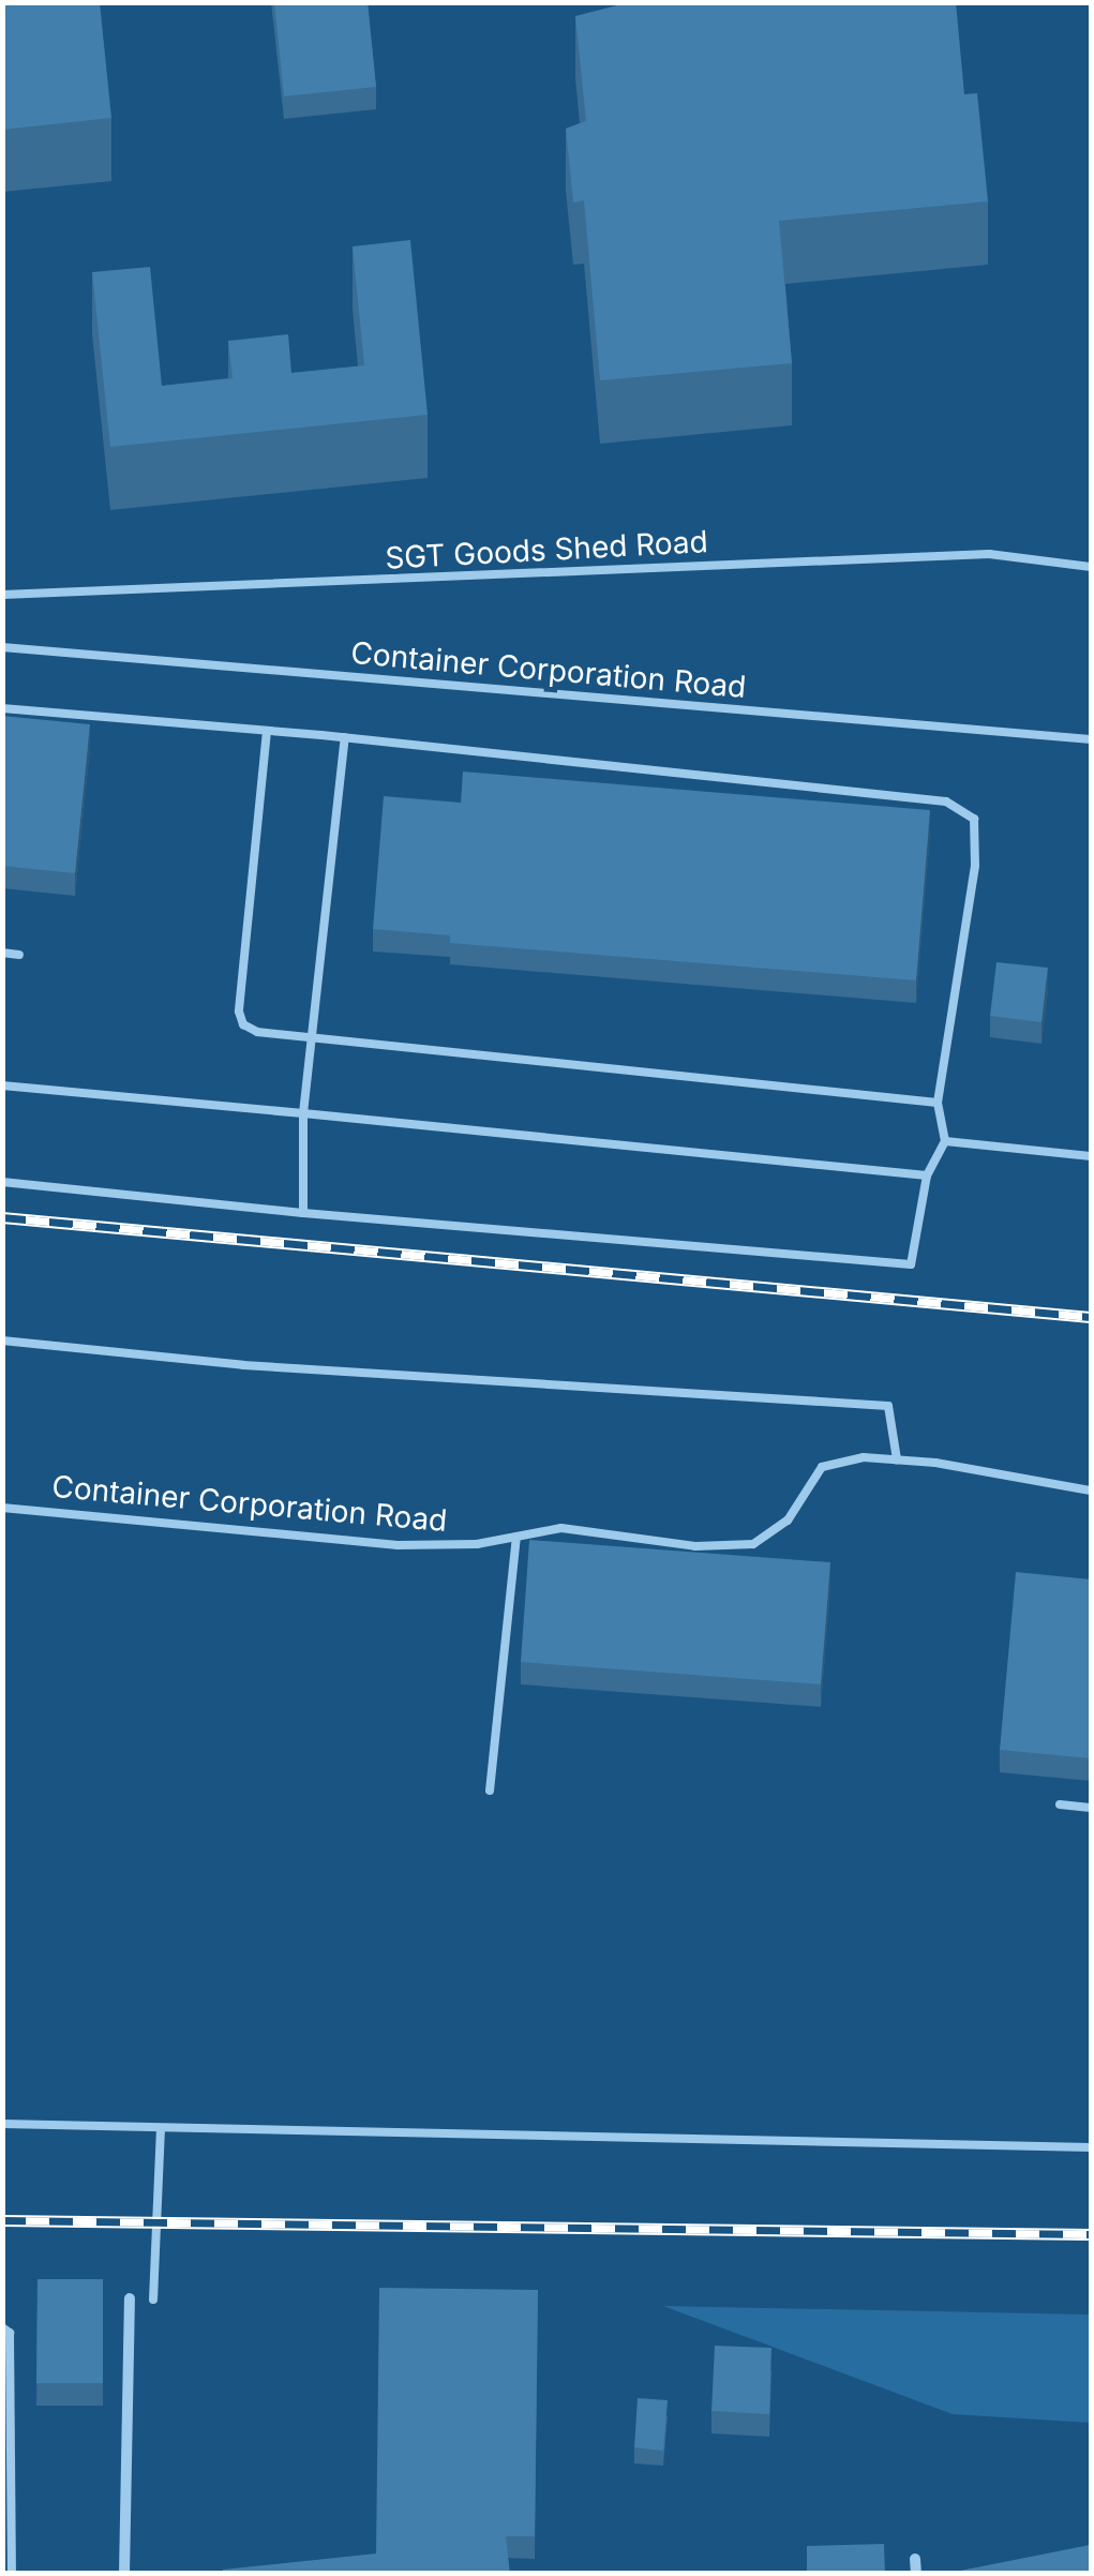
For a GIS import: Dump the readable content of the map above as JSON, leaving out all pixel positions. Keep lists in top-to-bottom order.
{
  "streets": {
    "lane": ["SGT Goods Shed Road", "Container Corporation Road"]
  }
}
